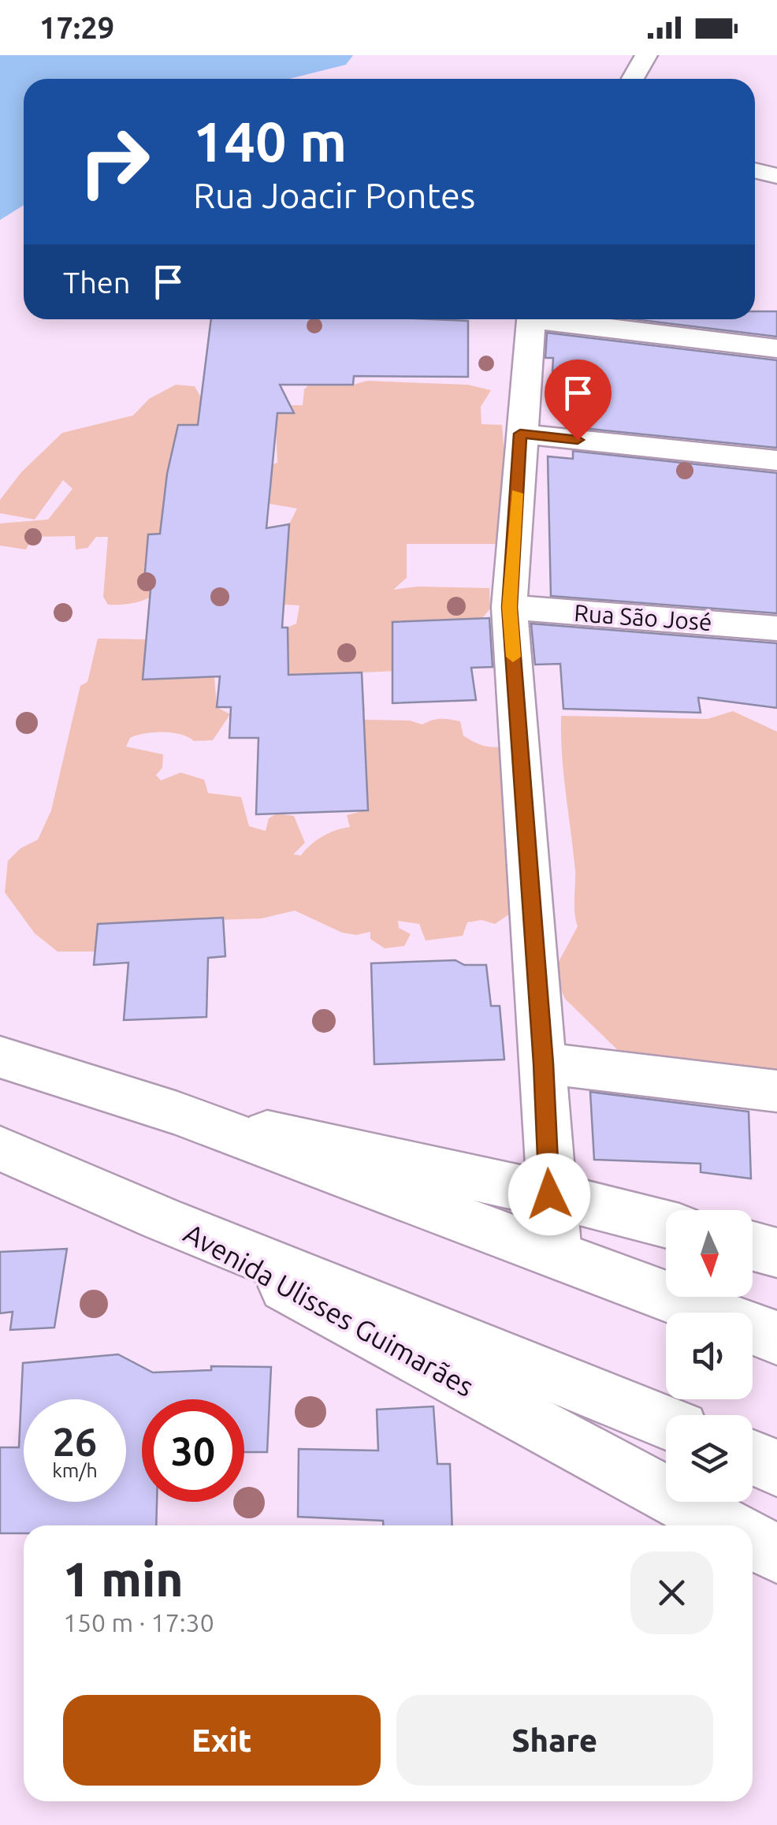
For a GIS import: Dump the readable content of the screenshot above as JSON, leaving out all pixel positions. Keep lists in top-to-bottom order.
{
  "streets": {
    "street": ["Rua São José", "Avenida Ulisses Guimarães"]
  },
  "north": "bottom",
  "page": {
    "status": "17:29",
    "turn": ["140 m", "Rua Joacir Pontes"],
    "then": "Then",
    "speed": "26 km/h",
    "limit": "30",
    "heading": ["1 min", "150 m · 17:30"],
    "buttons": ["Exit", "Share"]
  }
}
